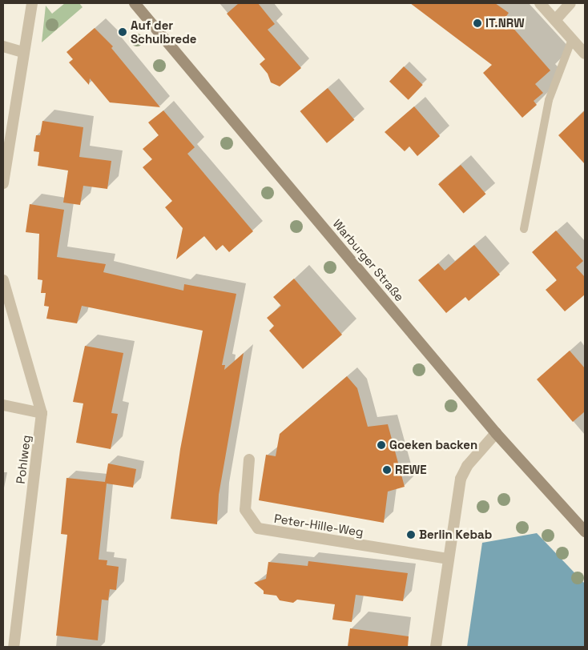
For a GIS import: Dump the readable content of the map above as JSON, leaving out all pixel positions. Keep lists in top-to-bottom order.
{
  "streets": {
    "main road": ["Warburger Straße"],
    "street": ["Pohlweg", "Peter-Hille-Weg"]
  },
  "places": [
    "IT.NRW",
    "Auf der Schulbrede",
    "Goeken backen",
    "REWE",
    "Berlin Kebab"
  ]
}
